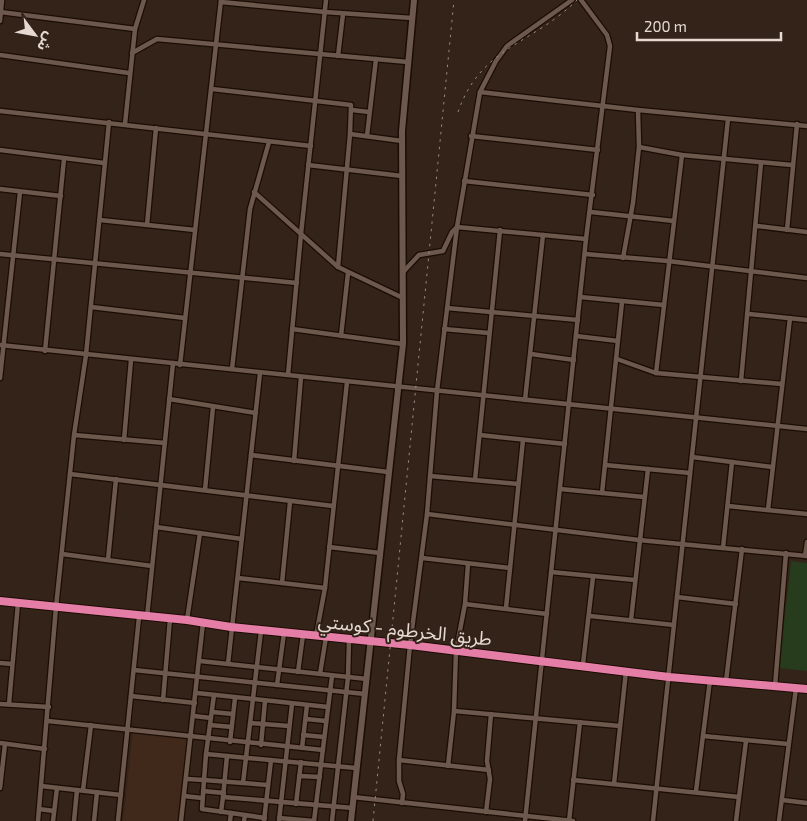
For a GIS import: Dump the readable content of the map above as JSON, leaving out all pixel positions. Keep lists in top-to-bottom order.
{
  "streets": {
    "highway": ["طريق الخرطوم - كوستي"]
  },
  "scale_bar": "200 m",
  "north": "bottom right"
}
